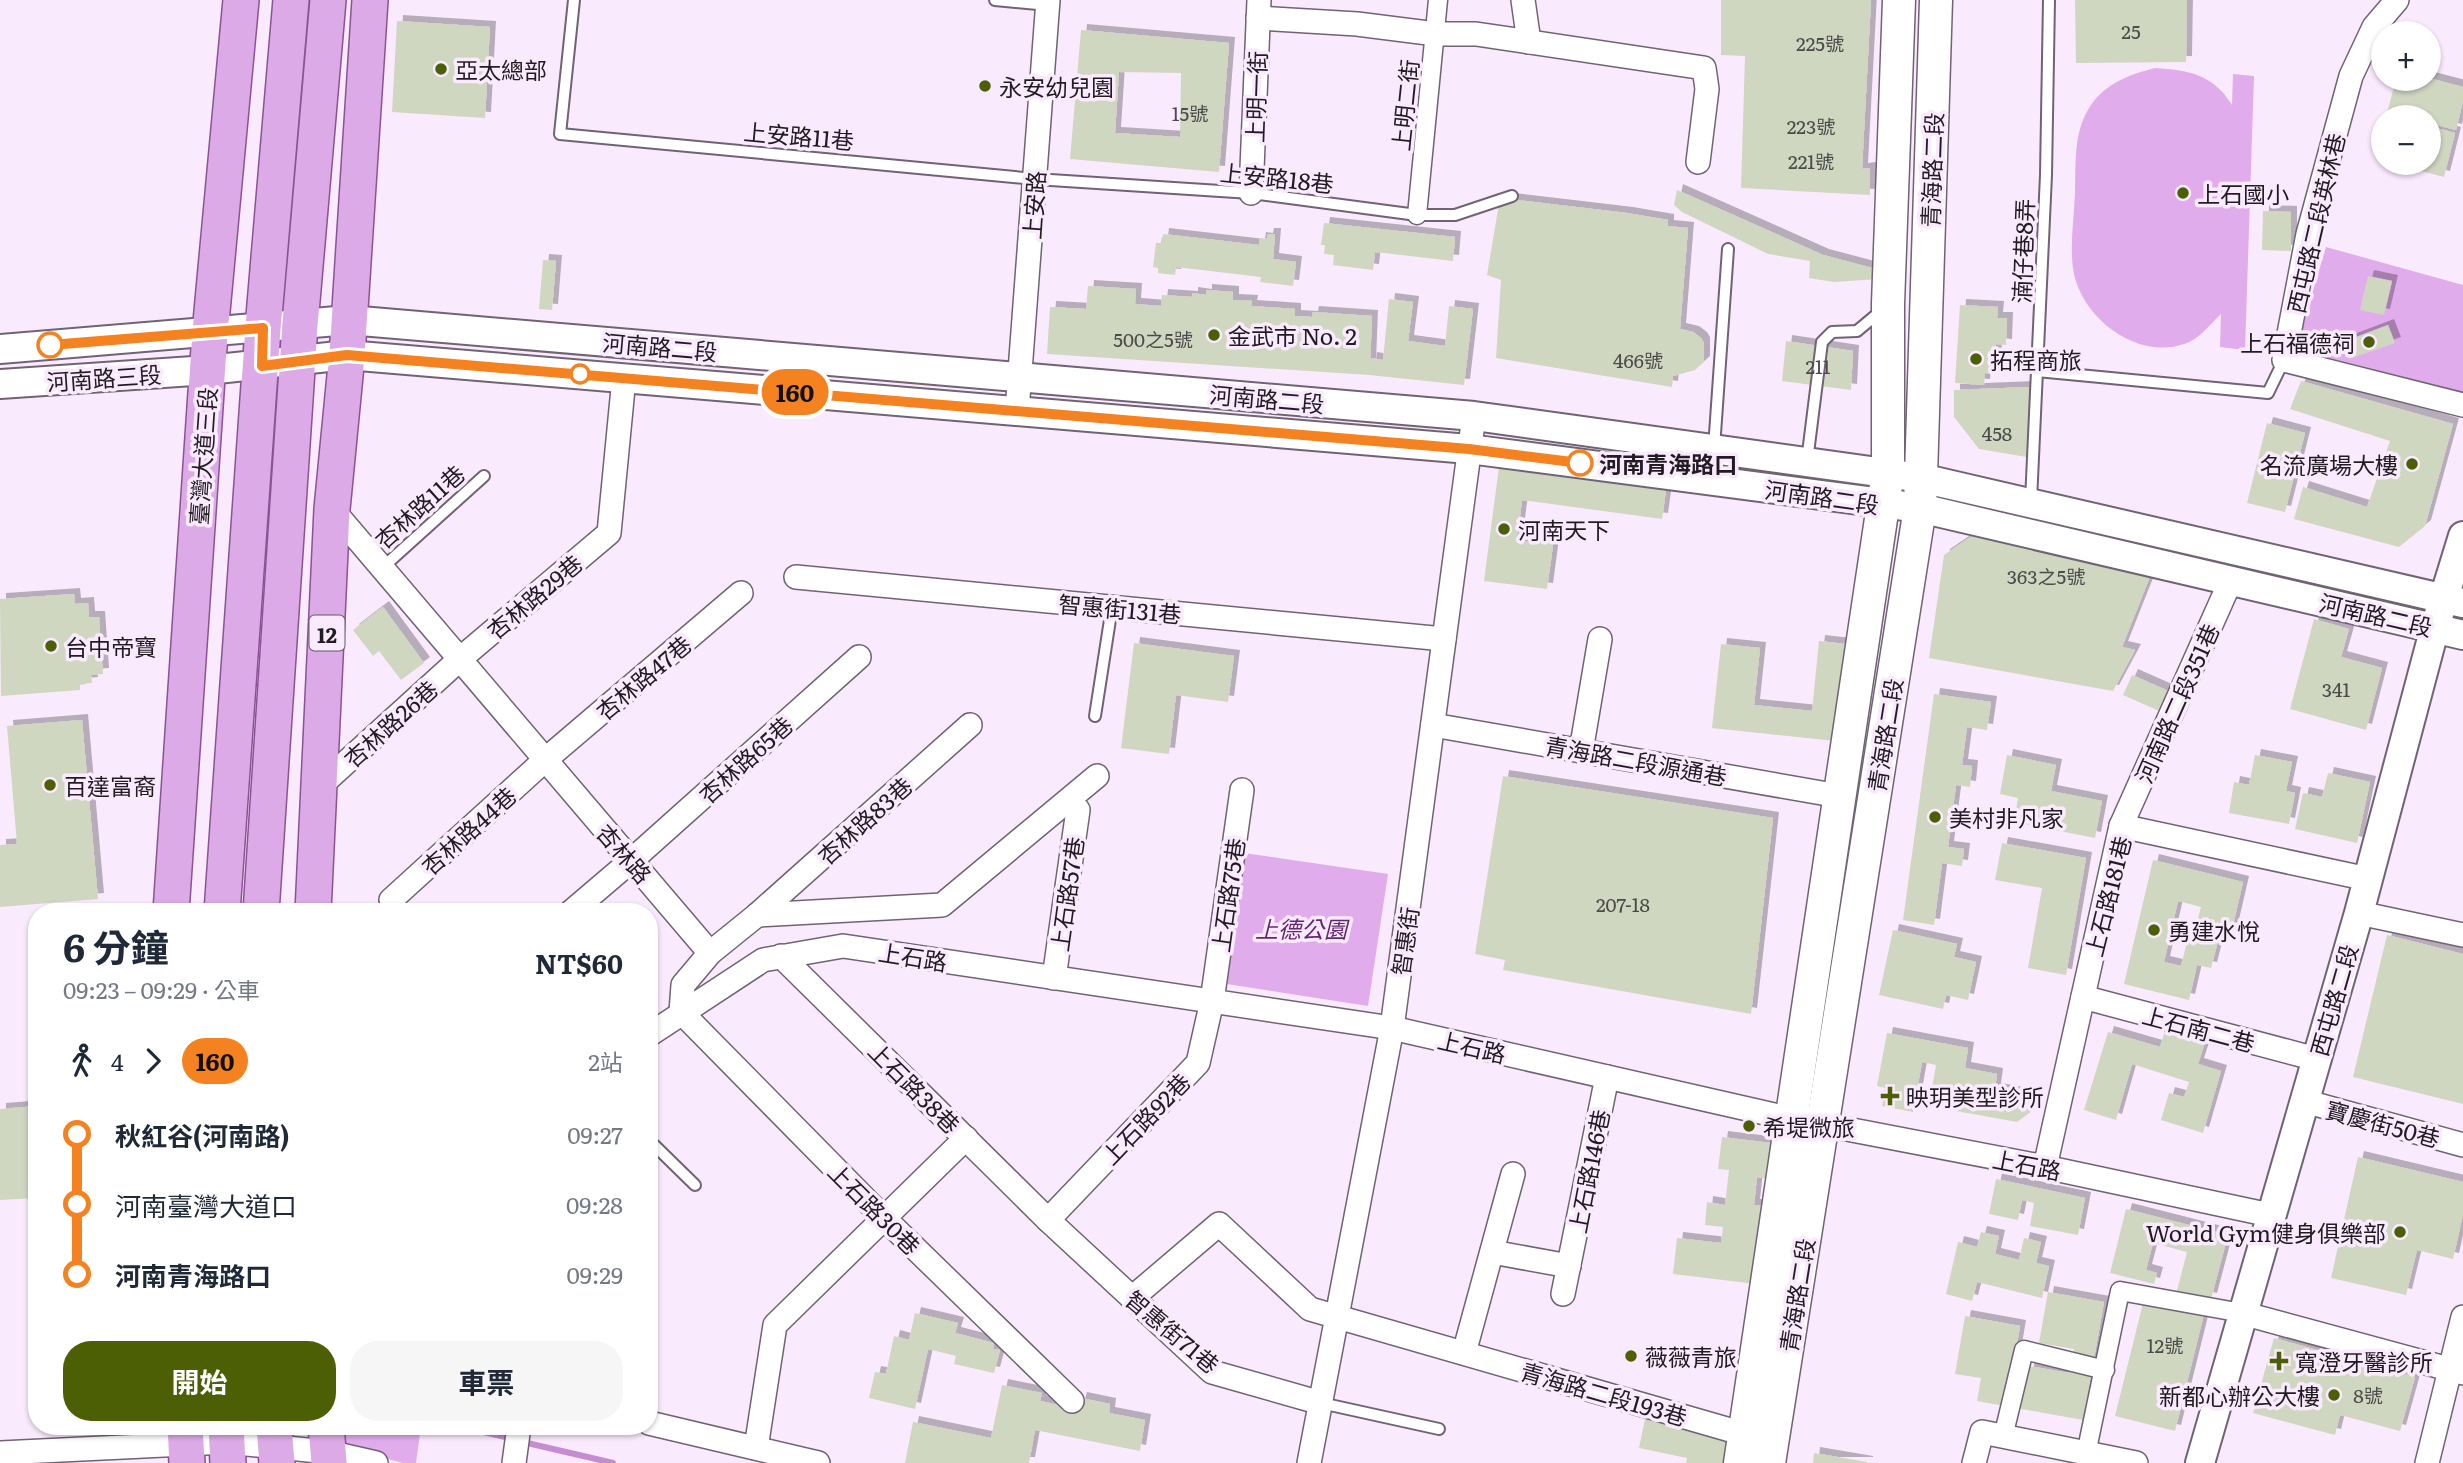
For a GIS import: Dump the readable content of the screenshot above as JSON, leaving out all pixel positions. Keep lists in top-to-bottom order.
{
  "streets": {
    "main road": ["青海路二段", "臺灣大道三段", "12"],
    "street": [
      "上明一街",
      "上明二街",
      "上安路",
      "西屯路二段英林巷",
      "河南路二段",
      "河南路三段",
      "杏林路29巷",
      "智惠街131巷",
      "杏林路47巷",
      "河南路二段351巷",
      "杏林路26巷",
      "杏林路65巷",
      "青海路二段源通巷",
      "杏林路83巷",
      "杏林路44巷",
      "杏林路",
      "上石路57巷",
      "上石路75巷",
      "上石路181巷",
      "智惠街",
      "上石路",
      "西屯路二段",
      "上石南二巷",
      "上石路38巷",
      "上石路92巷",
      "寶慶街50巷",
      "上石路146巷",
      "上石路30巷",
      "智惠街71巷",
      "青海路二段193巷"
    ],
    "lane": [
      "上安路11巷",
      "上安路18巷",
      "湳仔巷8弄",
      "杏林路11巷"
    ]
  },
  "crossings": [
    ["上明一街", "上安路18巷"],
    ["上明二街", "上安路18巷"],
    ["上安路11巷", "上安路18巷"],
    ["上安路11巷", "上安路"],
    ["青海路二段", "河南路二段"],
    ["青海路二段", "青海路二段源通巷"],
    ["青海路二段", "上石路"],
    ["青海路二段", "青海路二段193巷"],
    ["上安路18巷", "上安路"],
    ["上安路", "河南路二段"],
    ["西屯路二段英林巷", "湳仔巷8弄"],
    ["湳仔巷8弄", "河南路二段"],
    ["河南路二段", "河南路三段"],
    ["河南路二段", "臺灣大道三段"],
    ["河南路二段", "杏林路29巷"],
    ["河南路二段", "12"],
    ["河南路二段", "河南路二段351巷"],
    ["河南路二段", "智惠街"],
    ["河南路二段", "西屯路二段"],
    ["河南路三段", "臺灣大道三段"],
    ["河南路三段", "12"],
    ["杏林路11巷", "杏林路"],
    ["杏林路29巷", "杏林路26巷"],
    ["杏林路29巷", "杏林路"],
    ["智惠街131巷", "智惠街"],
    ["12", "杏林路26巷"],
    ["12", "杏林路"],
    ["杏林路47巷", "杏林路44巷"],
    ["杏林路47巷", "杏林路"],
    ["河南路二段351巷", "上石路181巷"],
    ["杏林路26巷", "杏林路"],
    ["杏林路65巷", "杏林路"],
    ["青海路二段源通巷", "智惠街"],
    ["杏林路44巷", "杏林路"],
    ["上石路57巷", "上石路"],
    ["上石路75巷", "上石路"],
    ["上石路75巷", "上石路92巷"],
    ["上石路181巷", "上石路"],
    ["上石路181巷", "西屯路二段"],
    ["上石路181巷", "上石南二巷"],
    ["智惠街", "上石路"],
    ["智惠街", "智惠街71巷"],
    ["智惠街", "青海路二段193巷"],
    ["上石路", "西屯路二段"],
    ["上石路", "上石路38巷"],
    ["上石路", "上石路92巷"],
    ["上石路", "上石路146巷"],
    ["上石路", "上石路30巷"],
    ["西屯路二段", "上石南二巷"],
    ["西屯路二段", "寶慶街50巷"],
    ["上石路38巷", "上石路92巷"],
    ["上石路38巷", "智惠街71巷"],
    ["上石路92巷", "智惠街71巷"],
    ["智惠街71巷", "青海路二段193巷"]
  ],
  "parks": ["上德公園"],
  "places": {
    "other": [
      "亞太總部",
      "永安幼兒園",
      "上石國小",
      "金武市 No. 2",
      "上石福德祠",
      "拓程商旅",
      "河南青海路口",
      "名流廣場大樓",
      "河南天下",
      "台中帝寶",
      "百達富裔",
      "美村非凡家",
      "勇建水悅",
      "希堤微旅",
      "World Gym健身俱樂部",
      "薇薇青旅",
      "新都心辦公大樓"
    ],
    "health": ["映玥美型診所", "寬澄牙醫診所"]
  },
  "lines": ["bus line 160"],
  "house_numbers": [
    "25",
    "225號",
    "15號",
    "223號",
    "221號",
    "500之5號",
    "466號",
    "211",
    "458",
    "363之5號",
    "341",
    "207-18",
    "12號",
    "8號"
  ],
  "page": {
    "on_map": "160",
    "map_buttons": ["+", "−"],
    "heading": ["6 分鐘", "09:23 – 09:29 · 公車", "NT$60"],
    "legs": ["4", "160", "2站"],
    "list": [
      {
        "name": "秋紅谷(河南路)",
        "value": "09:27"
      },
      {
        "name": "河南臺灣大道口",
        "value": "09:28"
      },
      {
        "name": "河南青海路口",
        "value": "09:29"
      }
    ],
    "buttons": ["開始", "車票"]
  }
}
